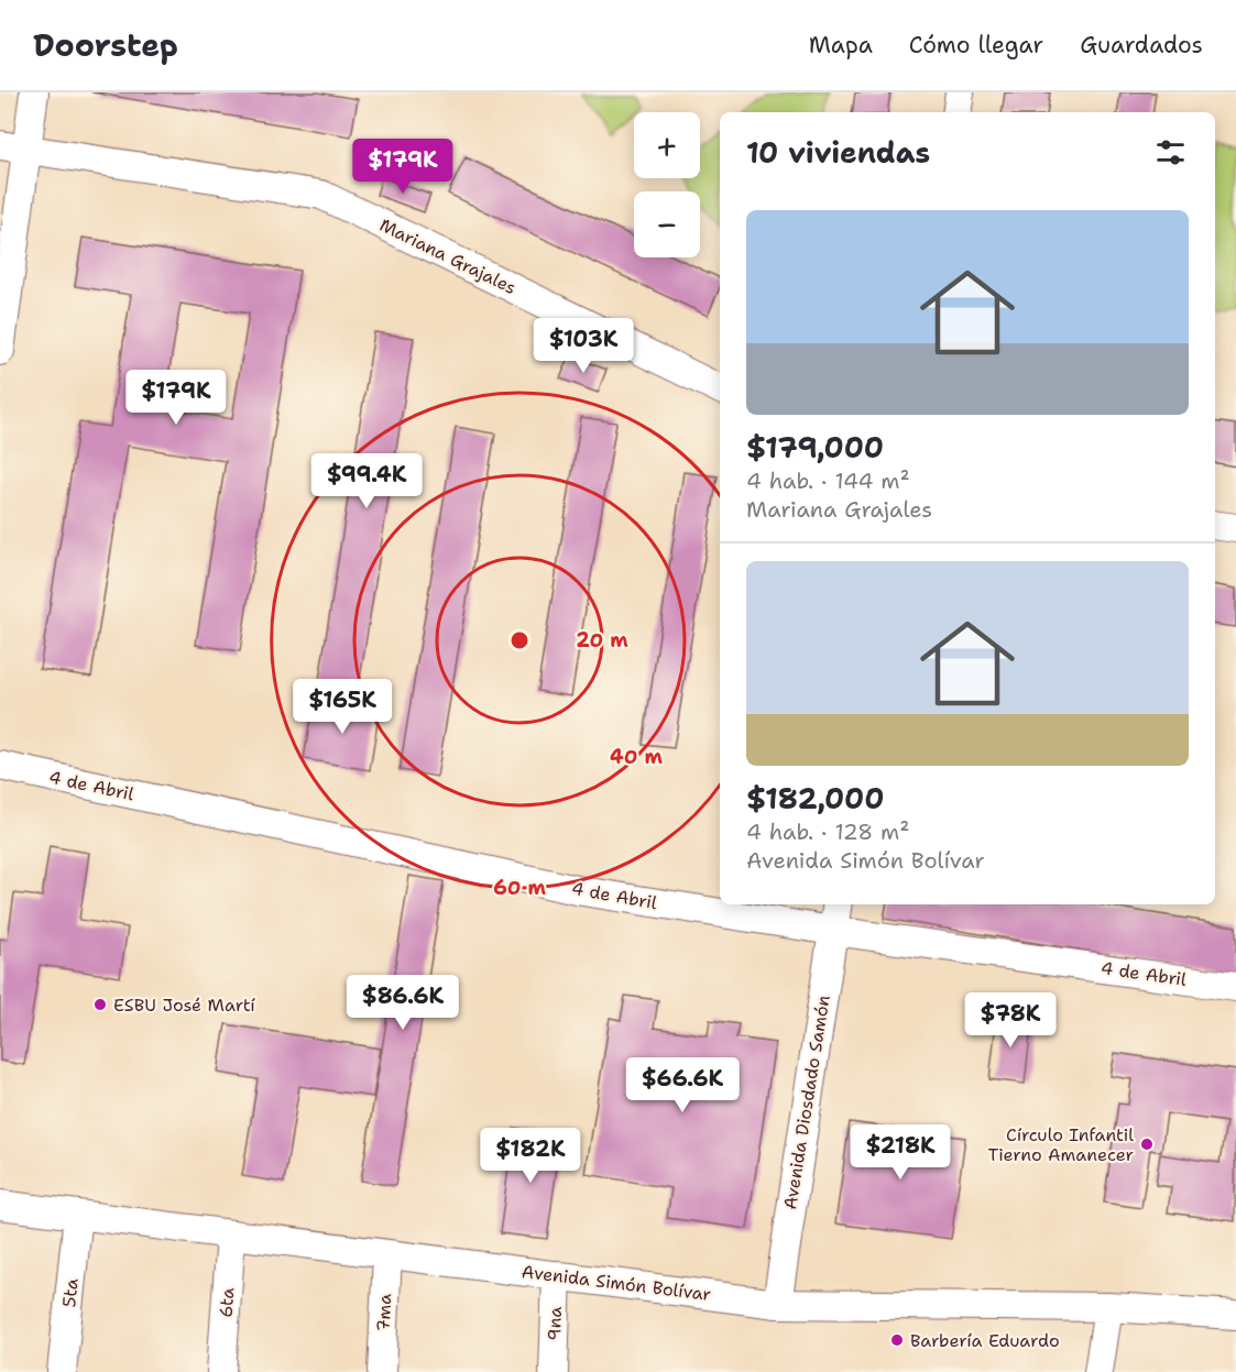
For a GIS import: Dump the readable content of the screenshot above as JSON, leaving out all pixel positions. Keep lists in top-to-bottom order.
{
  "streets": {
    "street": [
      "Mariana Grajales",
      "4 de Abril",
      "Avenida Diosdado Samón",
      "Avenida Simón Bolívar",
      "5ta",
      "6ta",
      "7ma",
      "9na"
    ]
  },
  "crossings": [
    ["4 de Abril", "Avenida Diosdado Samón"],
    ["Avenida Diosdado Samón", "Avenida Simón Bolívar"],
    ["Avenida Simón Bolívar", "5ta"],
    ["Avenida Simón Bolívar", "6ta"],
    ["Avenida Simón Bolívar", "7ma"],
    ["Avenida Simón Bolívar", "9na"]
  ],
  "places": ["ESBU José Martí", "Círculo Infantil Tierno Amanecer", "Barbería Eduardo"],
  "page": {
    "header": "Doorstep",
    "nav": ["Mapa", "Cómo llegar", "Guardados"],
    "map_buttons": ["+", "−"],
    "heading": "10 viviendas",
    "price": [
      "$179K",
      "$103K",
      "$179K",
      "$99.4K",
      "$165K",
      "$86.6K",
      "$78K",
      "$66.6K",
      "$218K",
      "$182K"
    ],
    "list": [
      {
        "name": "$179,000",
        "note": "4 hab. · 144 m² · Mariana Grajales"
      },
      {
        "name": "$182,000",
        "note": "4 hab. · 128 m² · Avenida Simón Bolívar"
      }
    ]
  },
  "rings": ["20 m", "40 m", "60 m"]
}
